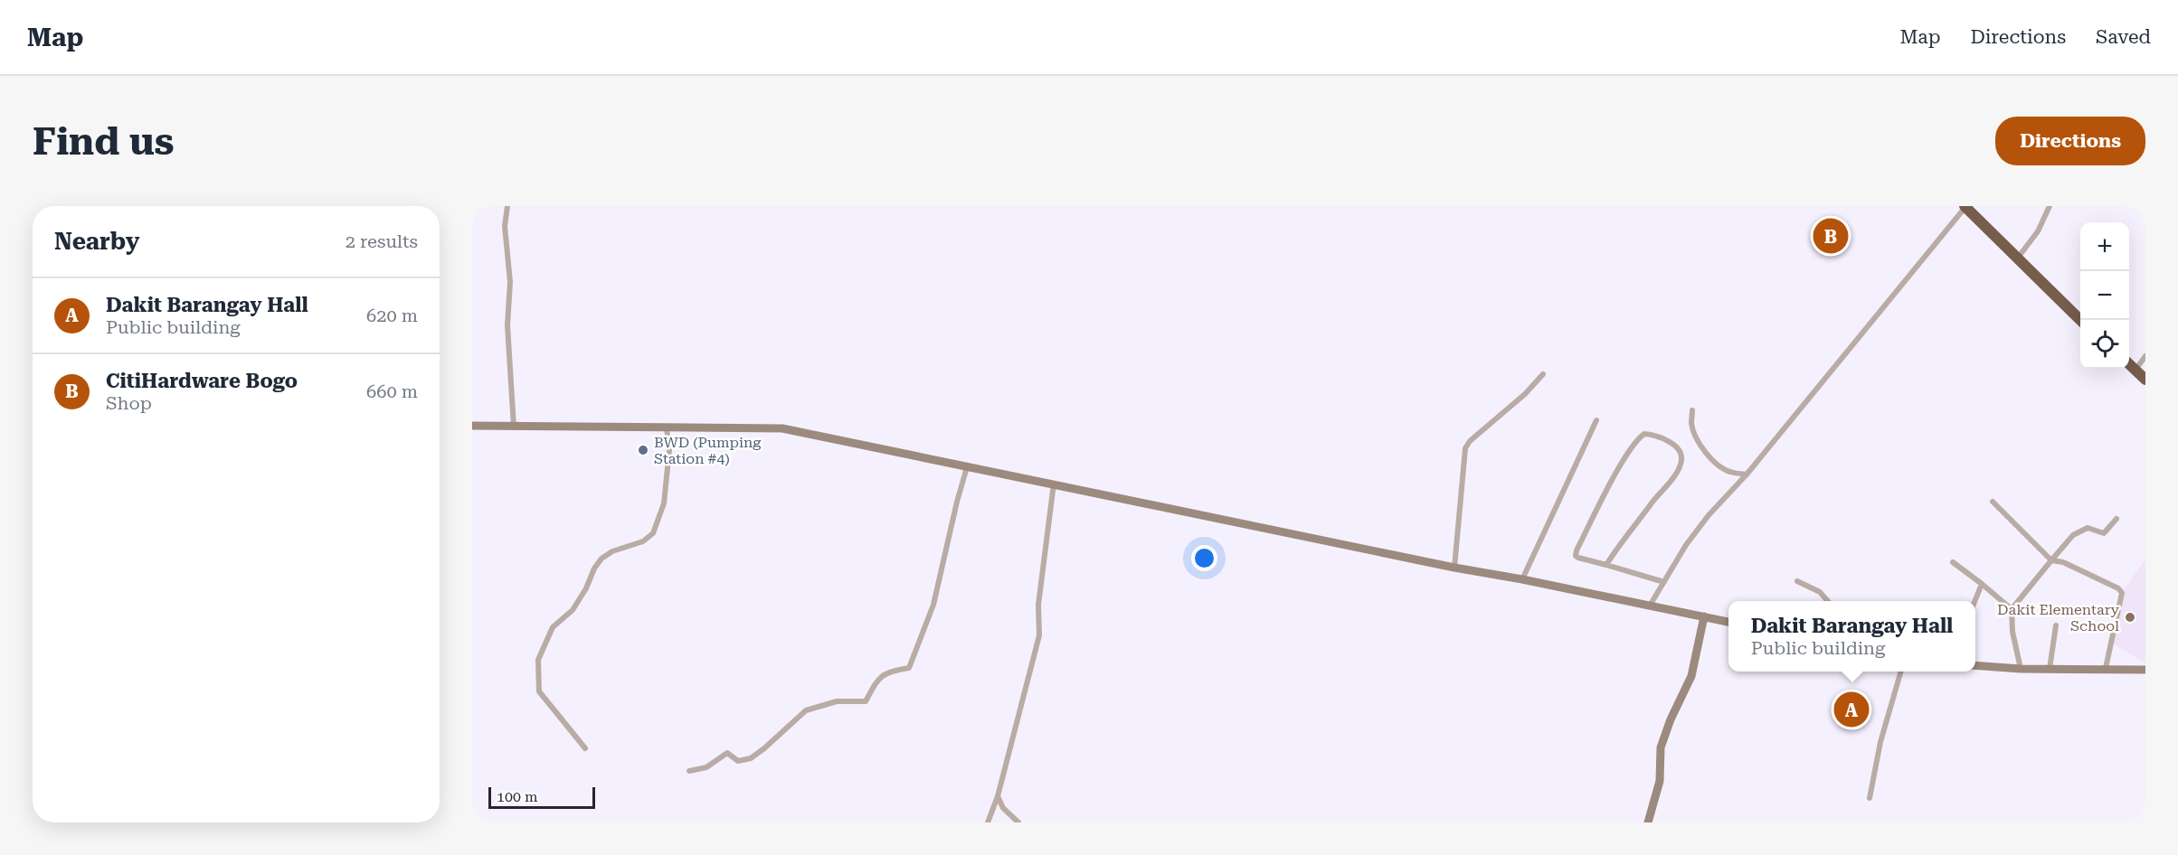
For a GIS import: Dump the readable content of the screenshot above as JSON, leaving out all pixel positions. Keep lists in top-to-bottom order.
{
  "places": ["BWD (Pumping Station #4)", "Dakit Elementary School"],
  "scale_bar": "100 m",
  "page": {
    "header": "Map",
    "nav": ["Map", "Directions", "Saved"],
    "buttons": "Directions",
    "title": "Find us",
    "heading": ["Nearby", "2 results"],
    "pins": ["B", "A"],
    "map_buttons": ["+", "−"],
    "list": [
      {
        "mark": "A",
        "name": "Dakit Barangay Hall",
        "note": "Public building",
        "value": "620 m"
      },
      {
        "mark": "B",
        "name": "CitiHardware Bogo",
        "note": "Shop",
        "value": "660 m"
      }
    ],
    "popup": ["Dakit Barangay Hall", "Public building"],
    "scale": "100 m"
  }
}
